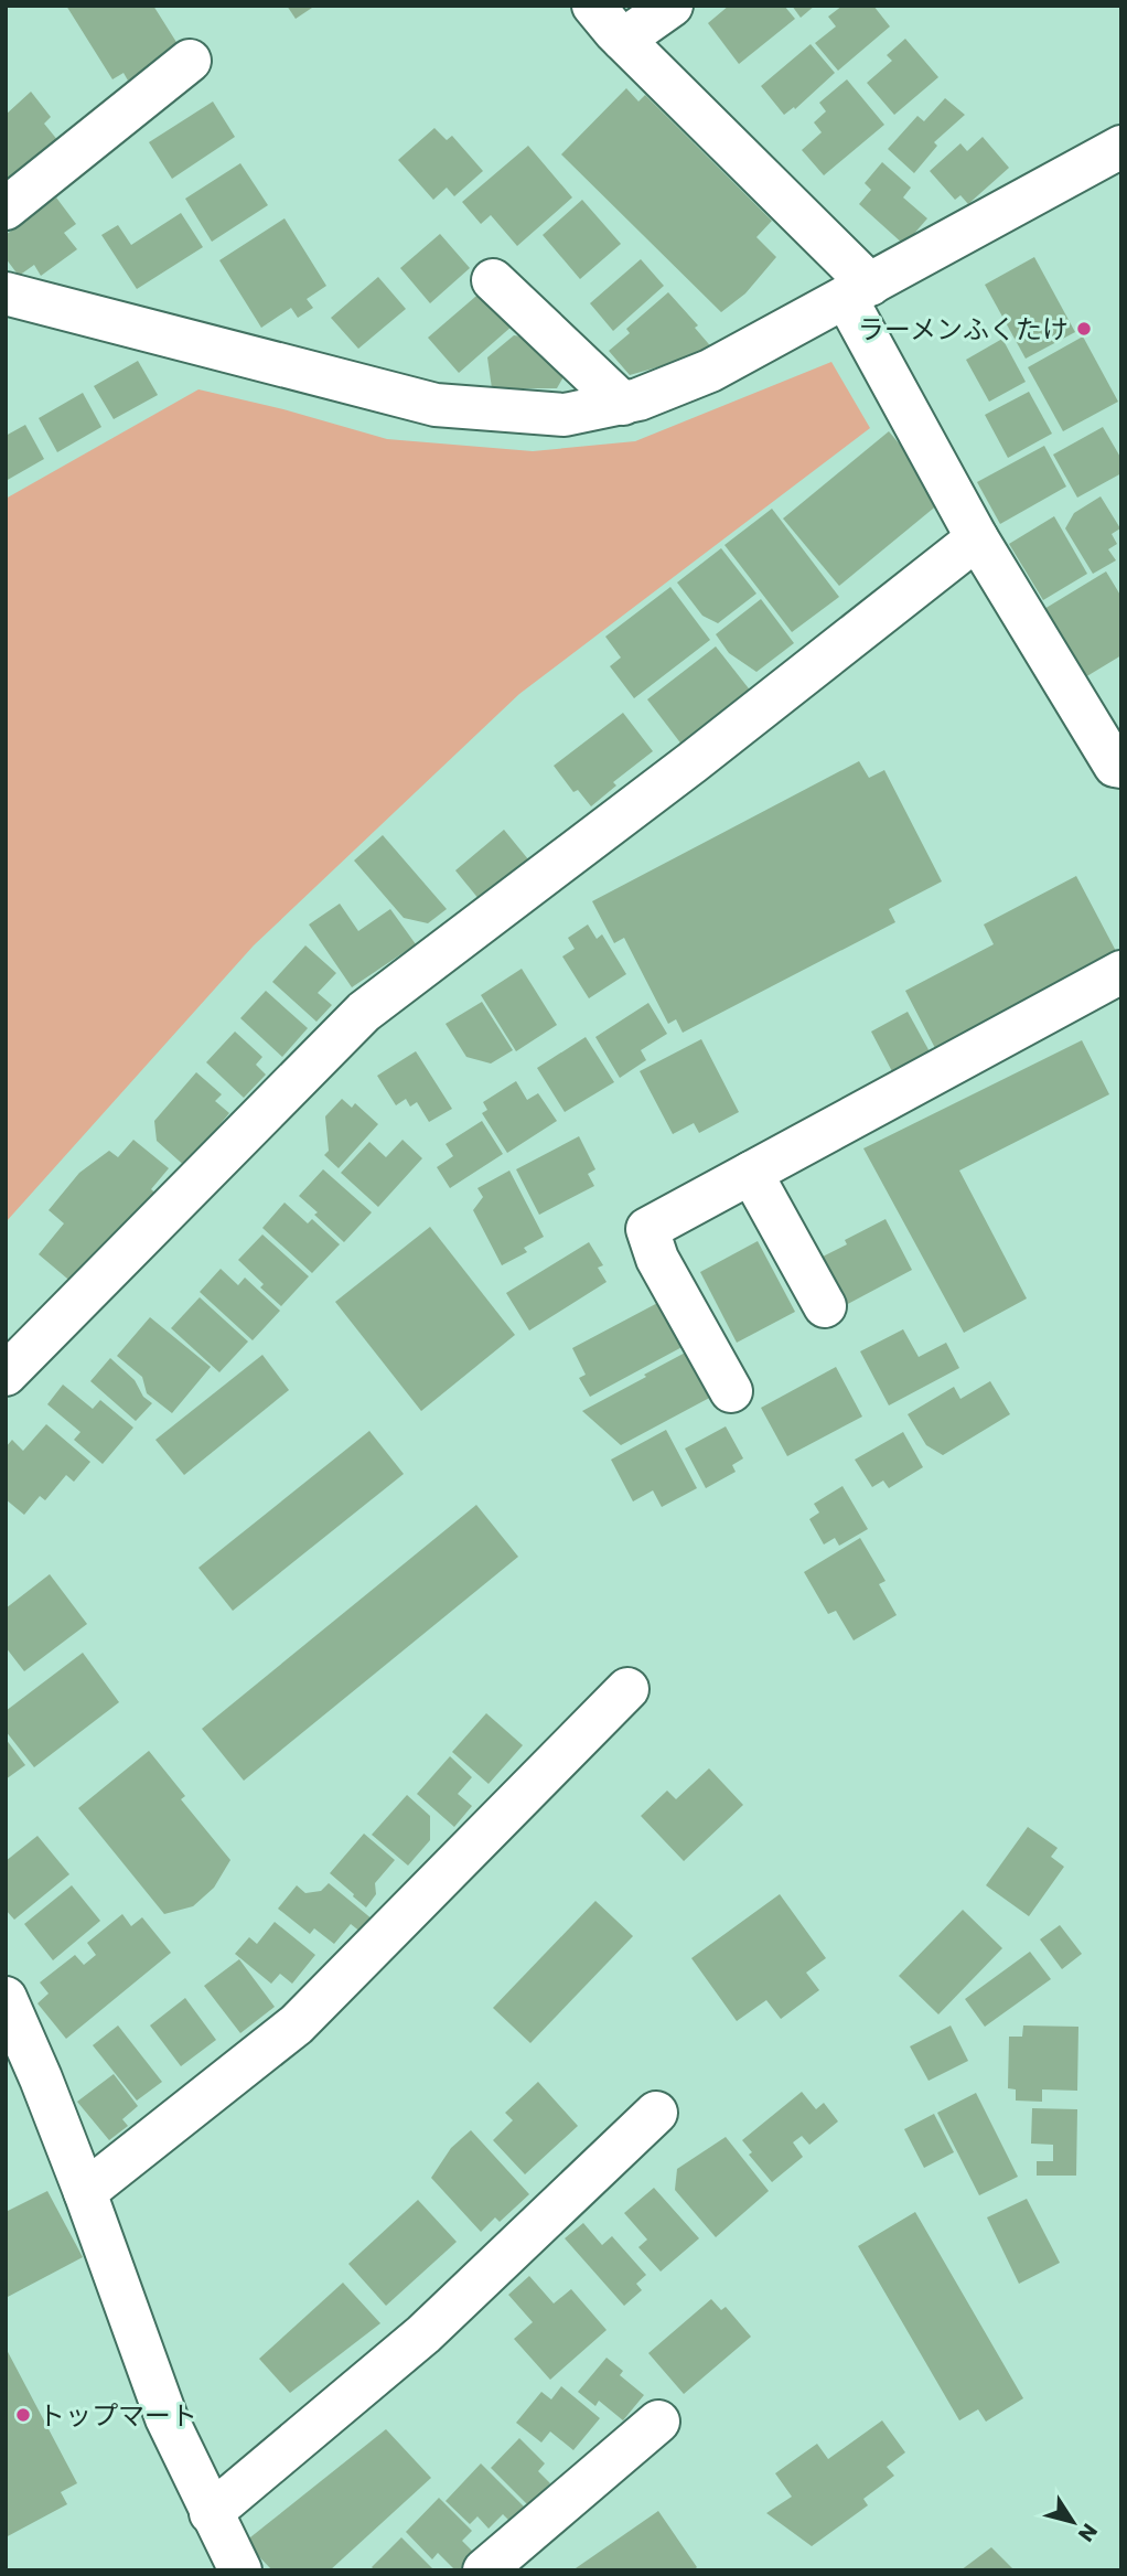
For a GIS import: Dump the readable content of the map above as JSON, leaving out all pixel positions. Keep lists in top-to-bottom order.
{
  "places": ["ラーメンふくたけ", "トップマート"],
  "north": "bottom right"
}
